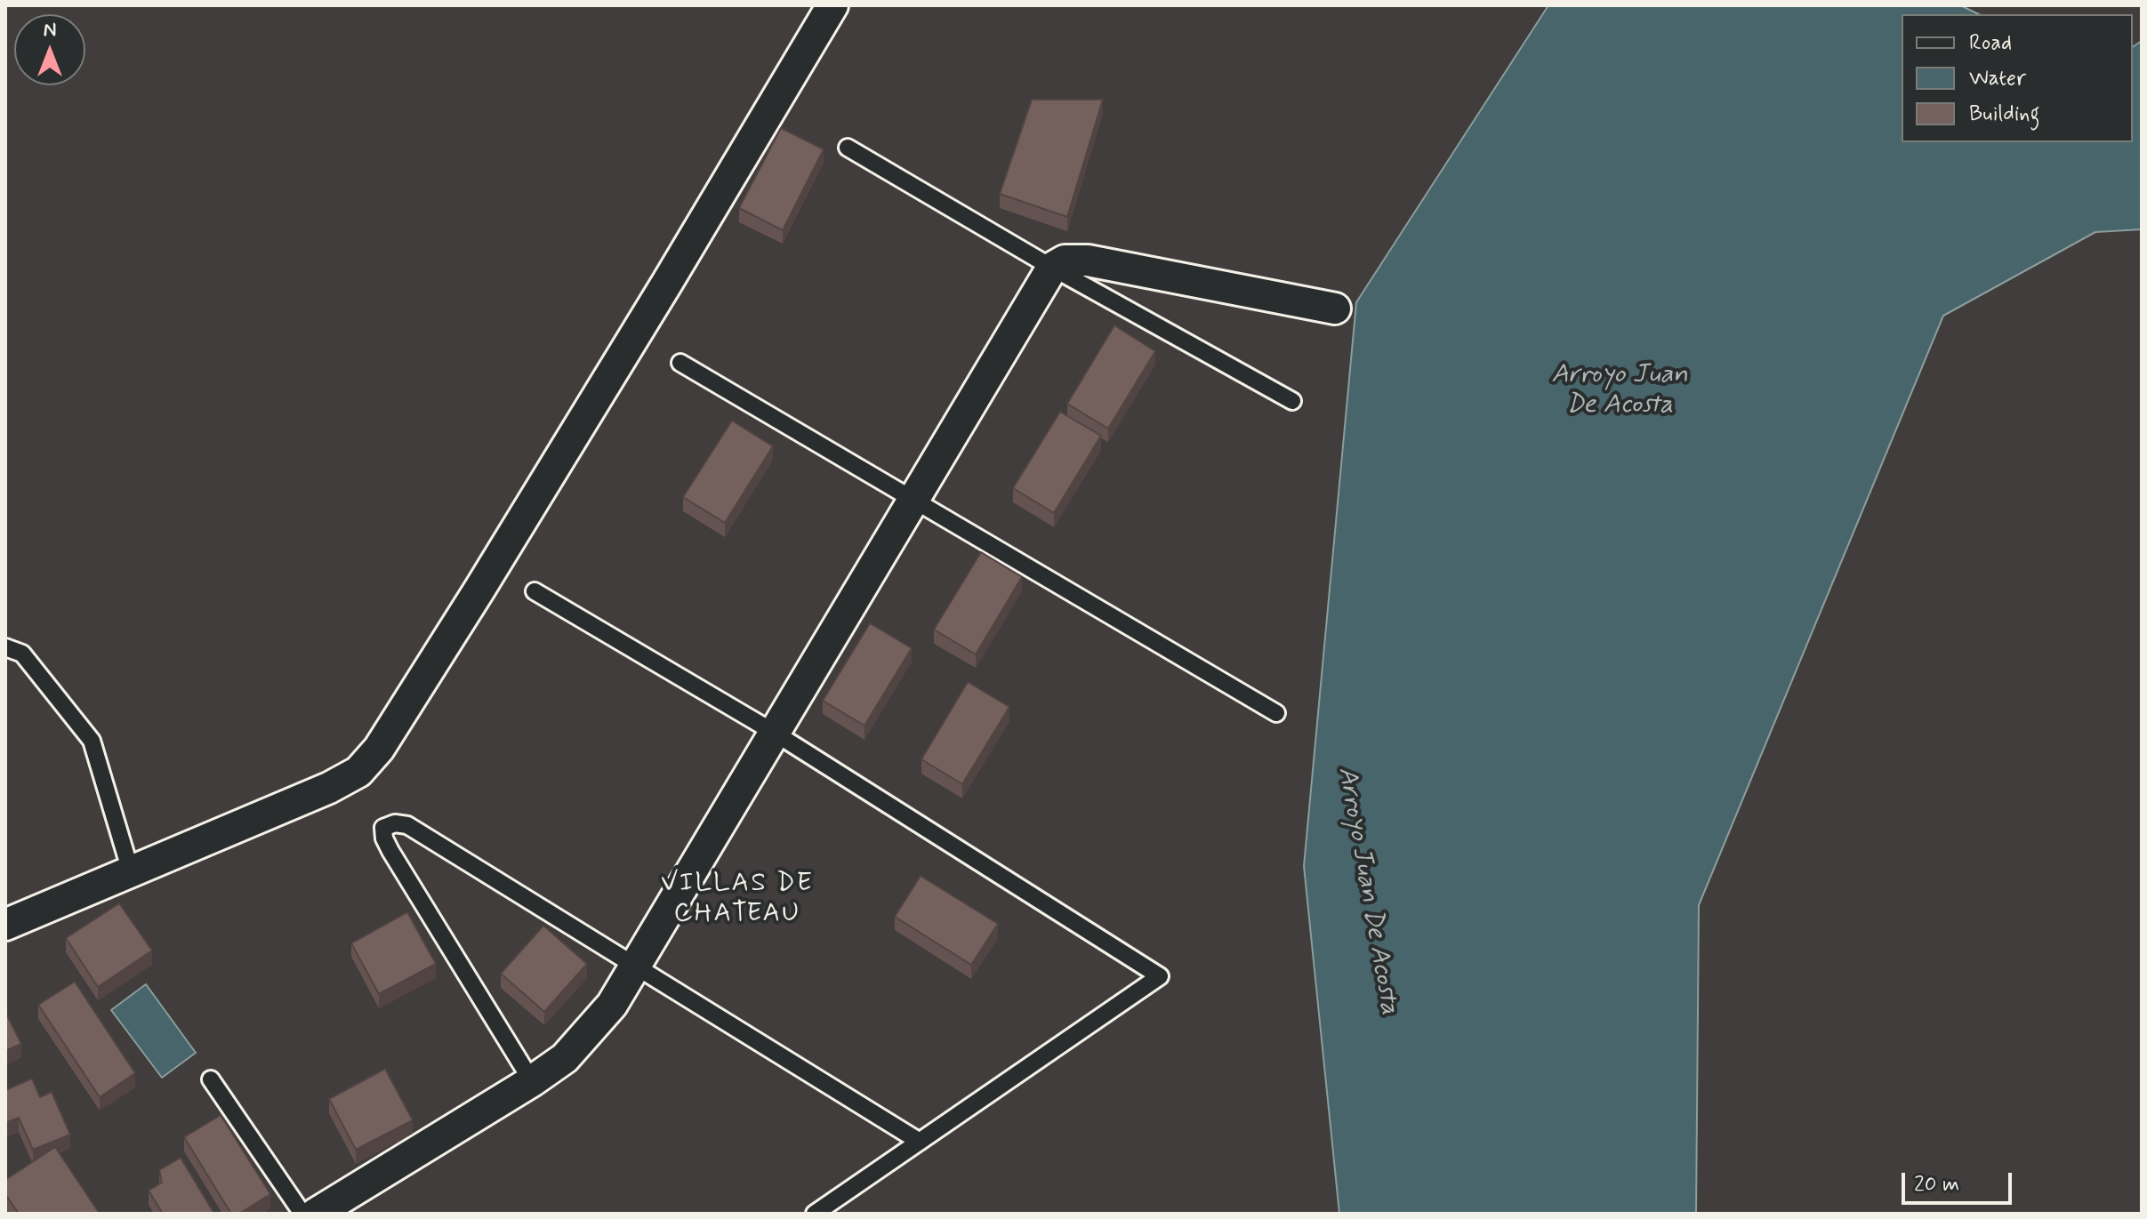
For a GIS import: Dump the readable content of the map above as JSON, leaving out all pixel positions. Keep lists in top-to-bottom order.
{
  "districts": ["VILLAS DE CHATEAU"],
  "water": ["Arroyo Juan De Acosta"],
  "legend": ["Road", "Water", "Building"],
  "scale_bar": "20 m",
  "north": "top"
}
